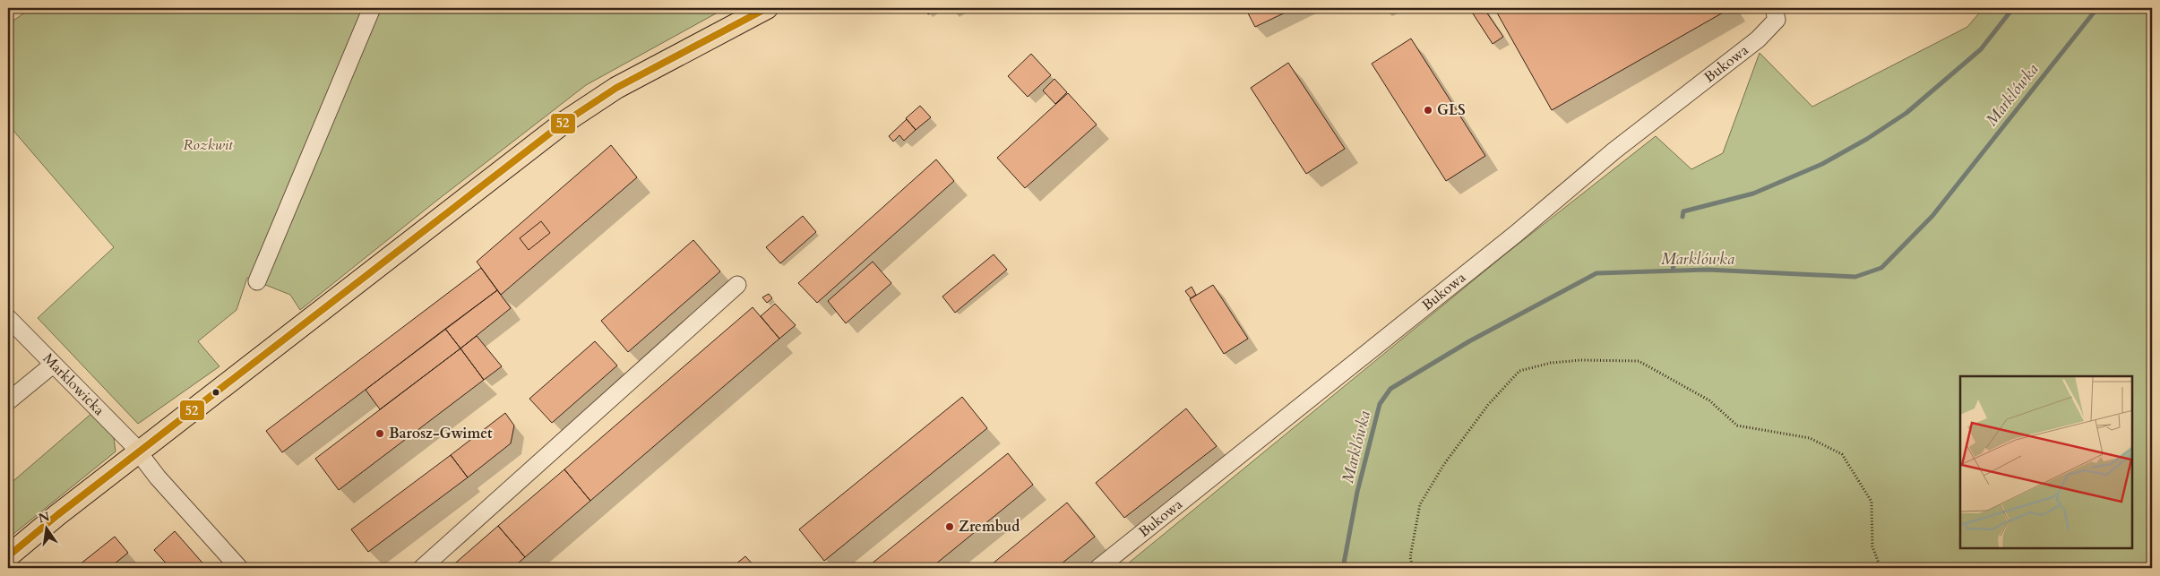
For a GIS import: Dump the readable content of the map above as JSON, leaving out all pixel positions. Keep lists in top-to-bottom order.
{
  "streets": {
    "lane": ["Bukowa", "Marklowicka"]
  },
  "water": ["Marklówka"],
  "parks": ["Rozkwit"],
  "places": ["GLS", "Barosz-Gwimet", "Zrembud"],
  "lines": ["transit line 52"],
  "north": "top"
}
